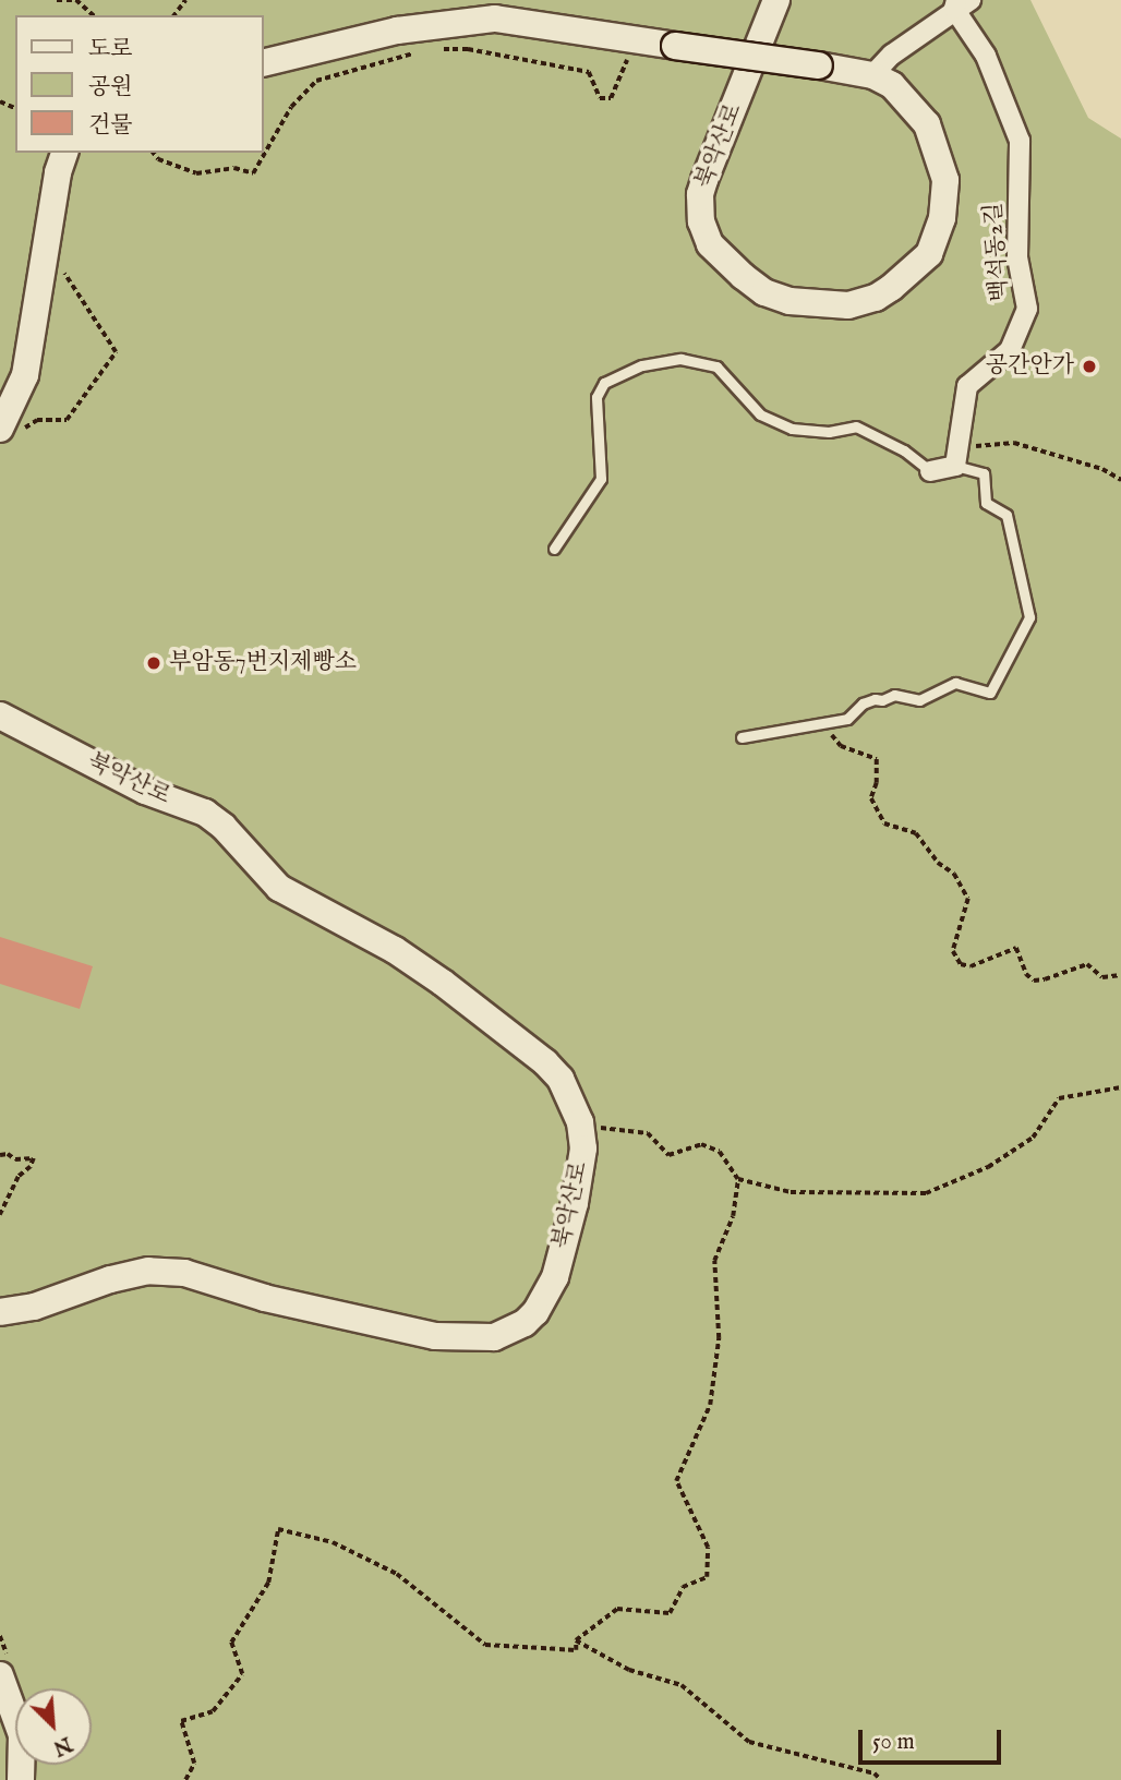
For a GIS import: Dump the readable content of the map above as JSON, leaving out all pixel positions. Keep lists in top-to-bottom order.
{
  "streets": {
    "street": ["북악산로", "백석동2길"]
  },
  "places": ["공간안가", "부암동7번지제빵소"],
  "legend": ["도로", "공원", "건물"],
  "scale_bar": "50 m",
  "north": "bottom right"
}
